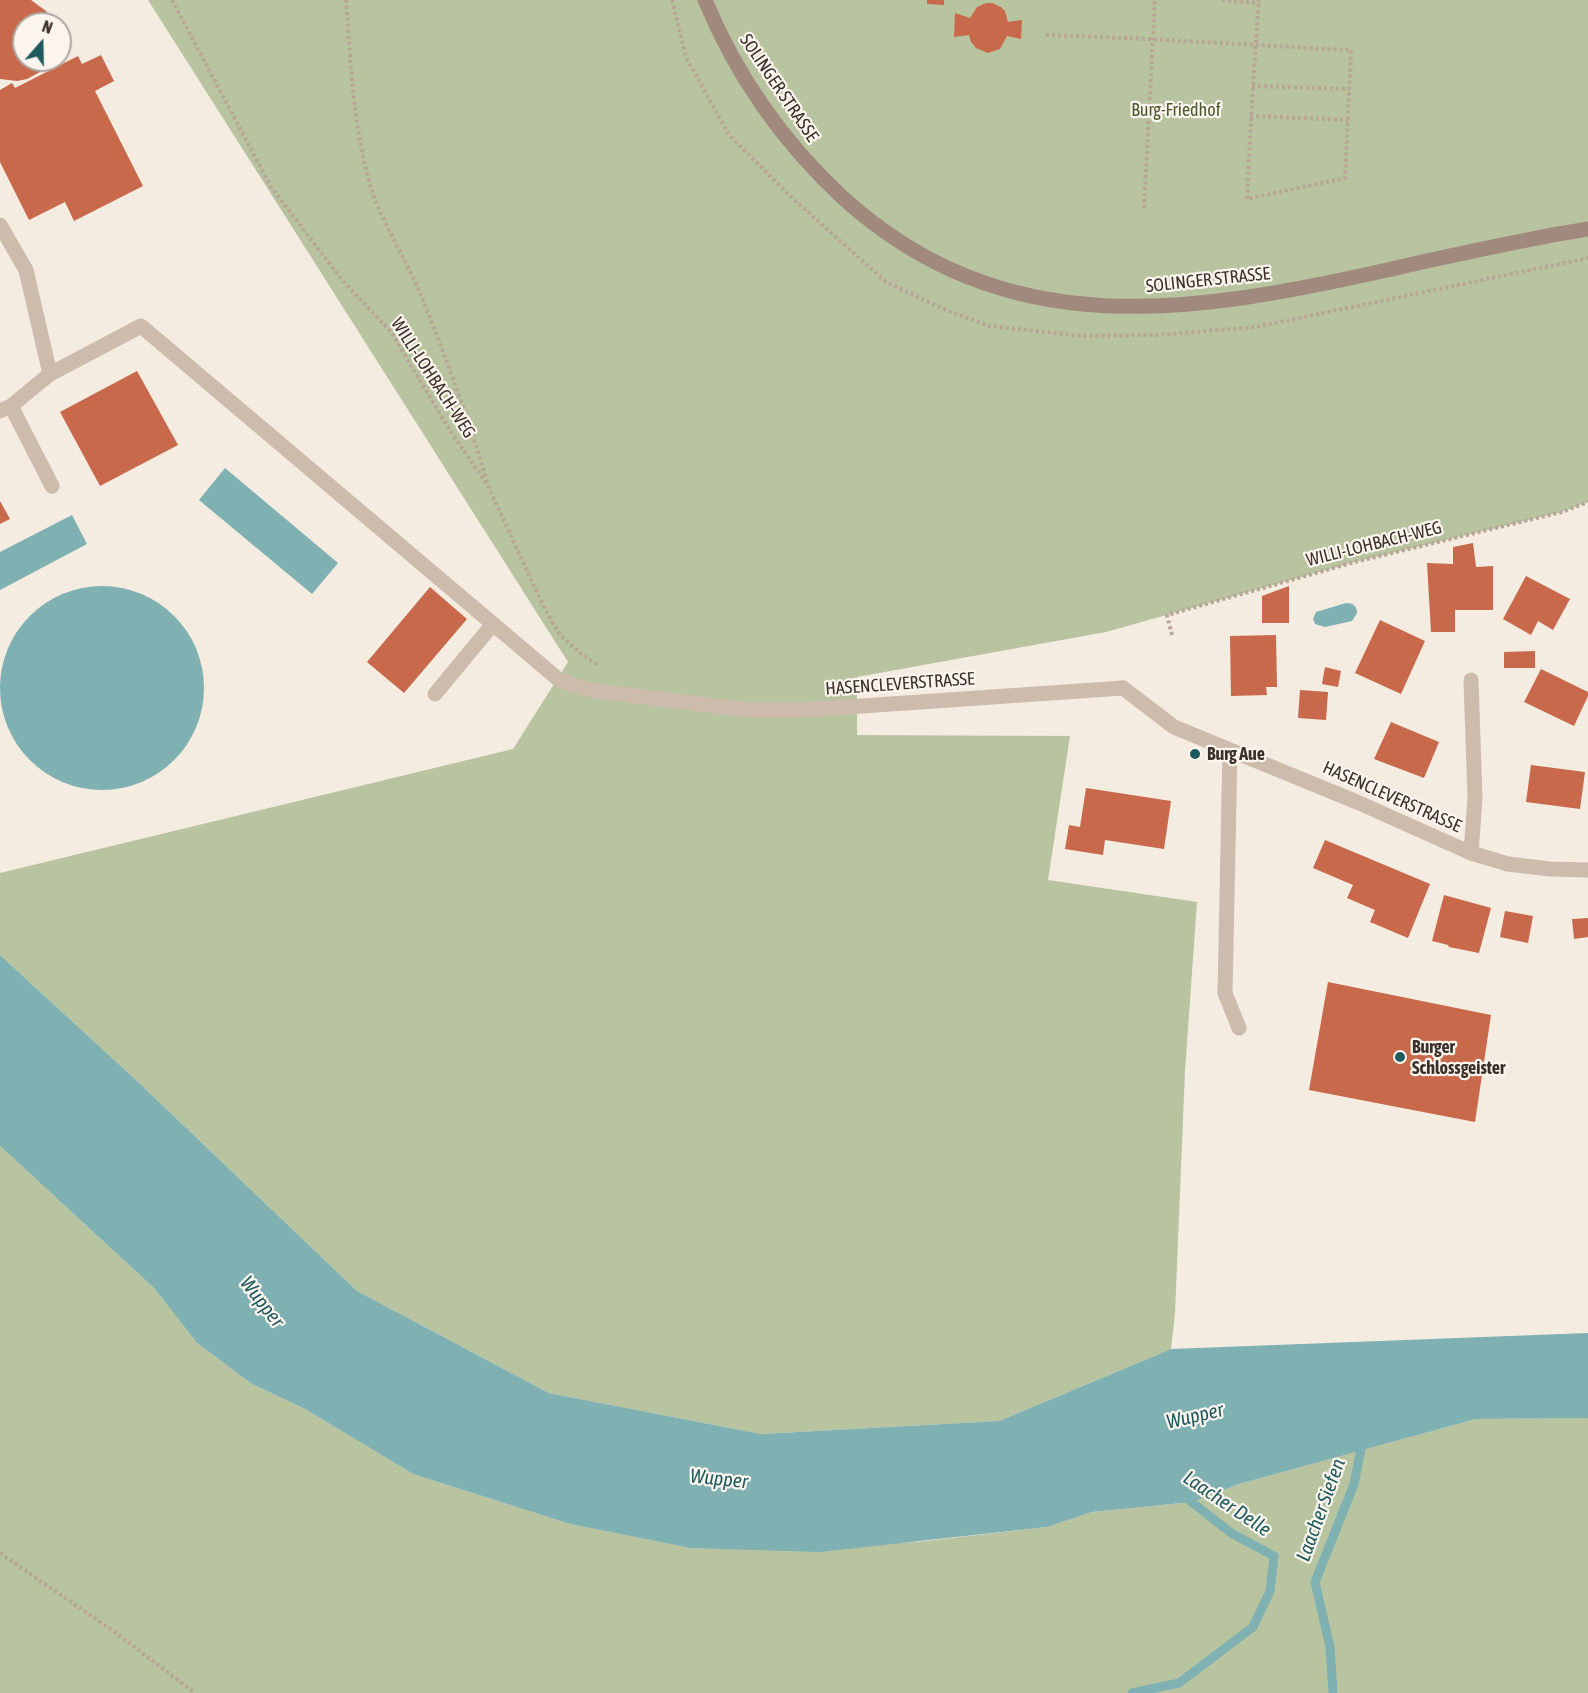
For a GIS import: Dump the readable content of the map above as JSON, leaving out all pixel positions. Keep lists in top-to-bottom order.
{
  "streets": {
    "main road": ["SOLINGER STRASSE"],
    "street": ["HASENCLEVERSTRASSE"],
    "path": ["WILLI-LOHBACH-WEG"]
  },
  "water": ["Wupper", "Laacher Delle", "Laacher Siefen"],
  "parks": ["Burg-Friedhof"],
  "places": ["Burg Aue", "Burger Schlossgeister"],
  "north": "top"
}
